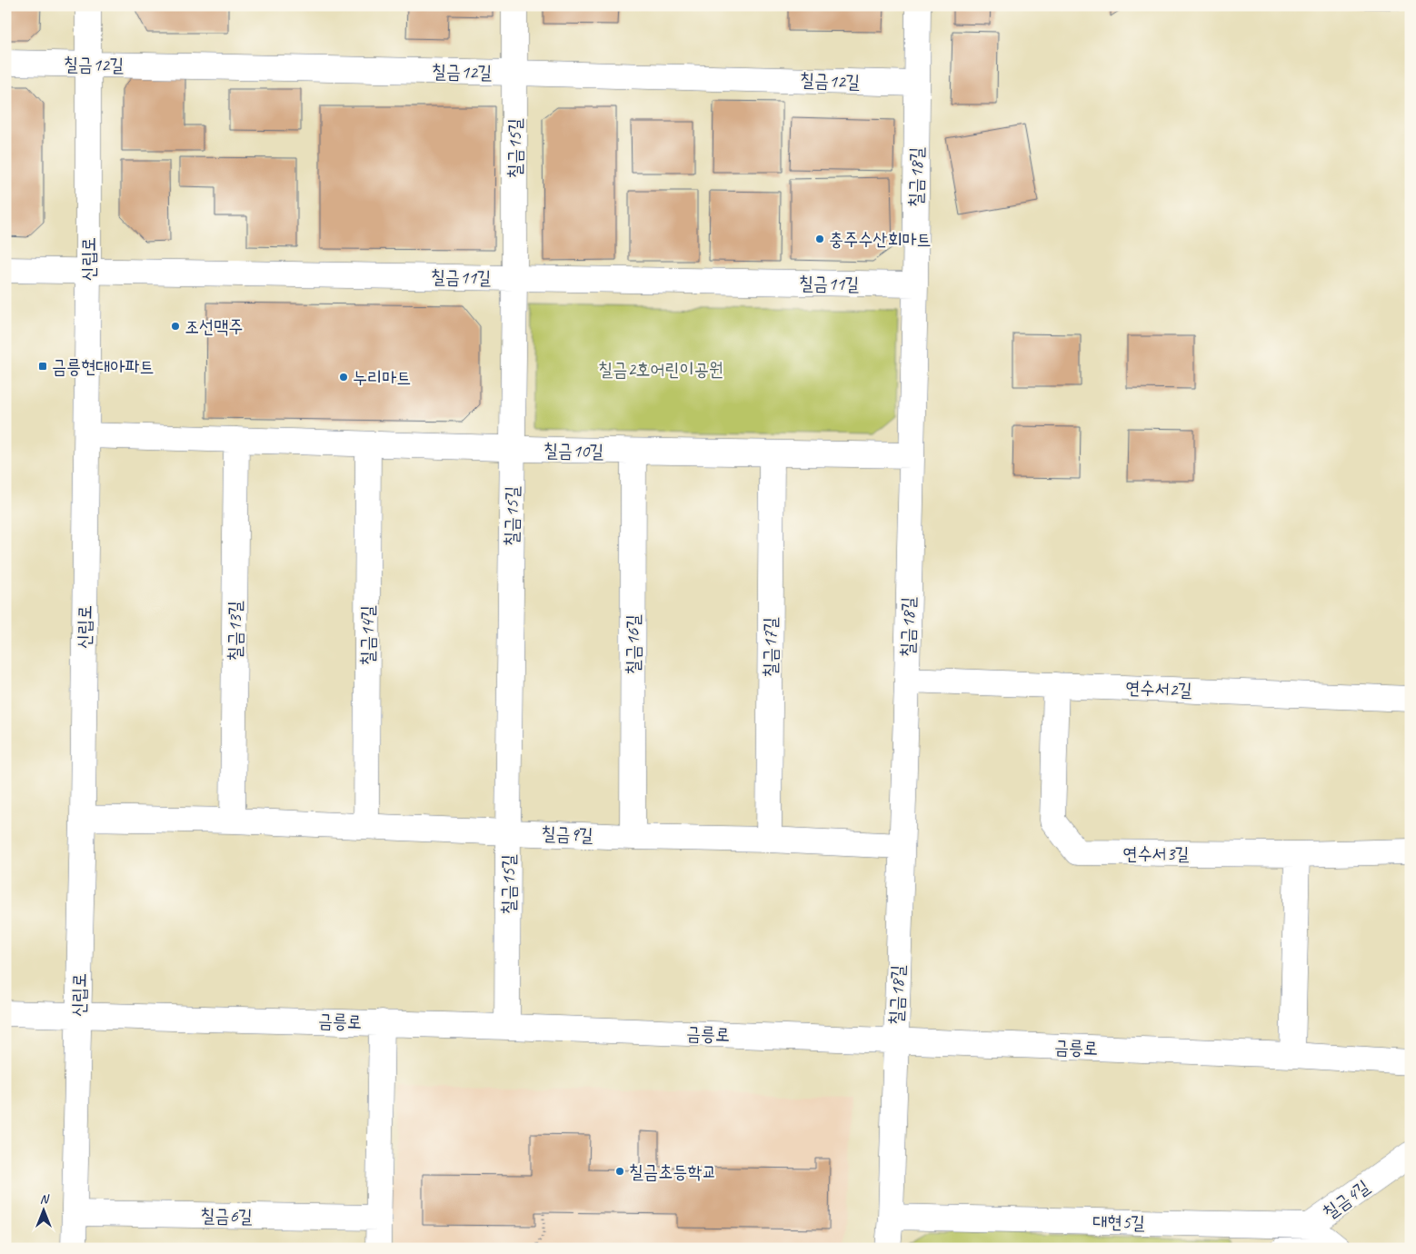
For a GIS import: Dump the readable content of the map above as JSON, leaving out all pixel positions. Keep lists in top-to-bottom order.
{
  "streets": {
    "street": [
      "칠금12길",
      "칠금15길",
      "칠금18길",
      "신립로",
      "칠금11길",
      "칠금10길",
      "칠금13길",
      "칠금14길",
      "칠금16길",
      "칠금17길",
      "연수서2길",
      "칠금9길",
      "연수서3길",
      "금릉로",
      "칠금4길",
      "칠금6길",
      "대현5길"
    ]
  },
  "crossings": [
    ["칠금12길", "칠금15길"],
    ["칠금12길", "칠금18길"],
    ["칠금12길", "신립로"],
    ["칠금15길", "칠금11길"],
    ["칠금15길", "칠금10길"],
    ["칠금15길", "칠금9길"],
    ["칠금15길", "금릉로"],
    ["칠금18길", "칠금11길"],
    ["칠금18길", "칠금10길"],
    ["칠금18길", "연수서2길"],
    ["칠금18길", "칠금9길"],
    ["칠금18길", "금릉로"],
    ["칠금18길", "대현5길"],
    ["신립로", "칠금11길"],
    ["신립로", "칠금10길"],
    ["신립로", "칠금9길"],
    ["신립로", "금릉로"],
    ["신립로", "칠금6길"],
    ["칠금10길", "칠금13길"],
    ["칠금10길", "칠금14길"],
    ["칠금10길", "칠금16길"],
    ["칠금10길", "칠금17길"],
    ["칠금13길", "칠금9길"],
    ["칠금14길", "칠금9길"],
    ["칠금16길", "칠금9길"],
    ["칠금17길", "칠금9길"],
    ["연수서2길", "연수서3길"],
    ["칠금4길", "대현5길"]
  ],
  "parks": ["칠금2호어린이공원"],
  "places": {
    "other": [
      "충주수산회마트",
      "조선맥주",
      "누리마트",
      "칠금초등학교"
    ],
    "transit": ["금릉현대아파트"]
  },
  "north": "top"
}
